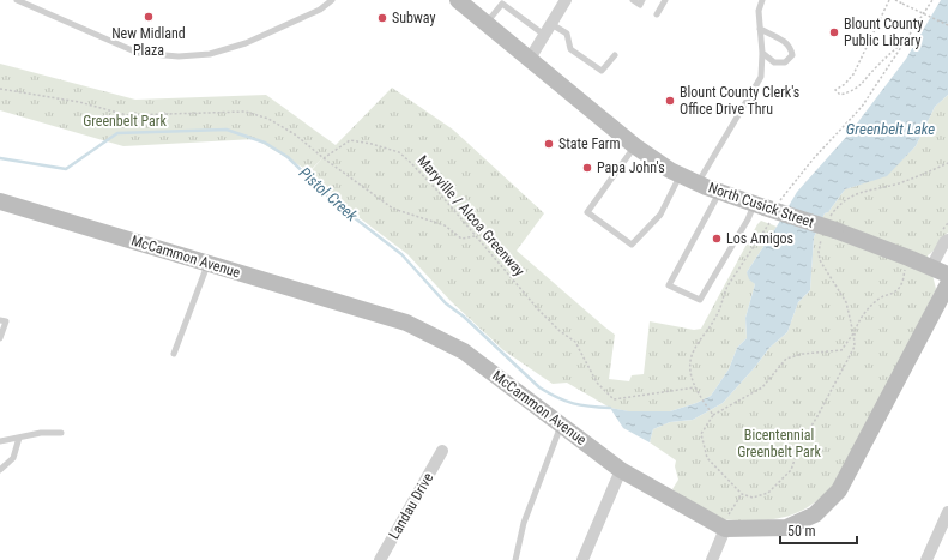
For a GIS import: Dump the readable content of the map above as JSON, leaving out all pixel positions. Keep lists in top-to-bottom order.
{
  "streets": {
    "street": ["North Cusick Street", "McCammon Avenue", "Landau Drive"],
    "path": ["Maryville / Alcoa Greenway"]
  },
  "water": ["Greenbelt Lake", "Pistol Creek"],
  "parks": ["Greenbelt Park", "Bicentennial Greenbelt Park"],
  "places": [
    "New Midland Plaza",
    "Subway",
    "Blount County Public Library",
    "Blount County Clerk's Office Drive Thru",
    "State Farm",
    "Papa John's",
    "Los Amigos"
  ],
  "scale_bar": "50 m"
}
